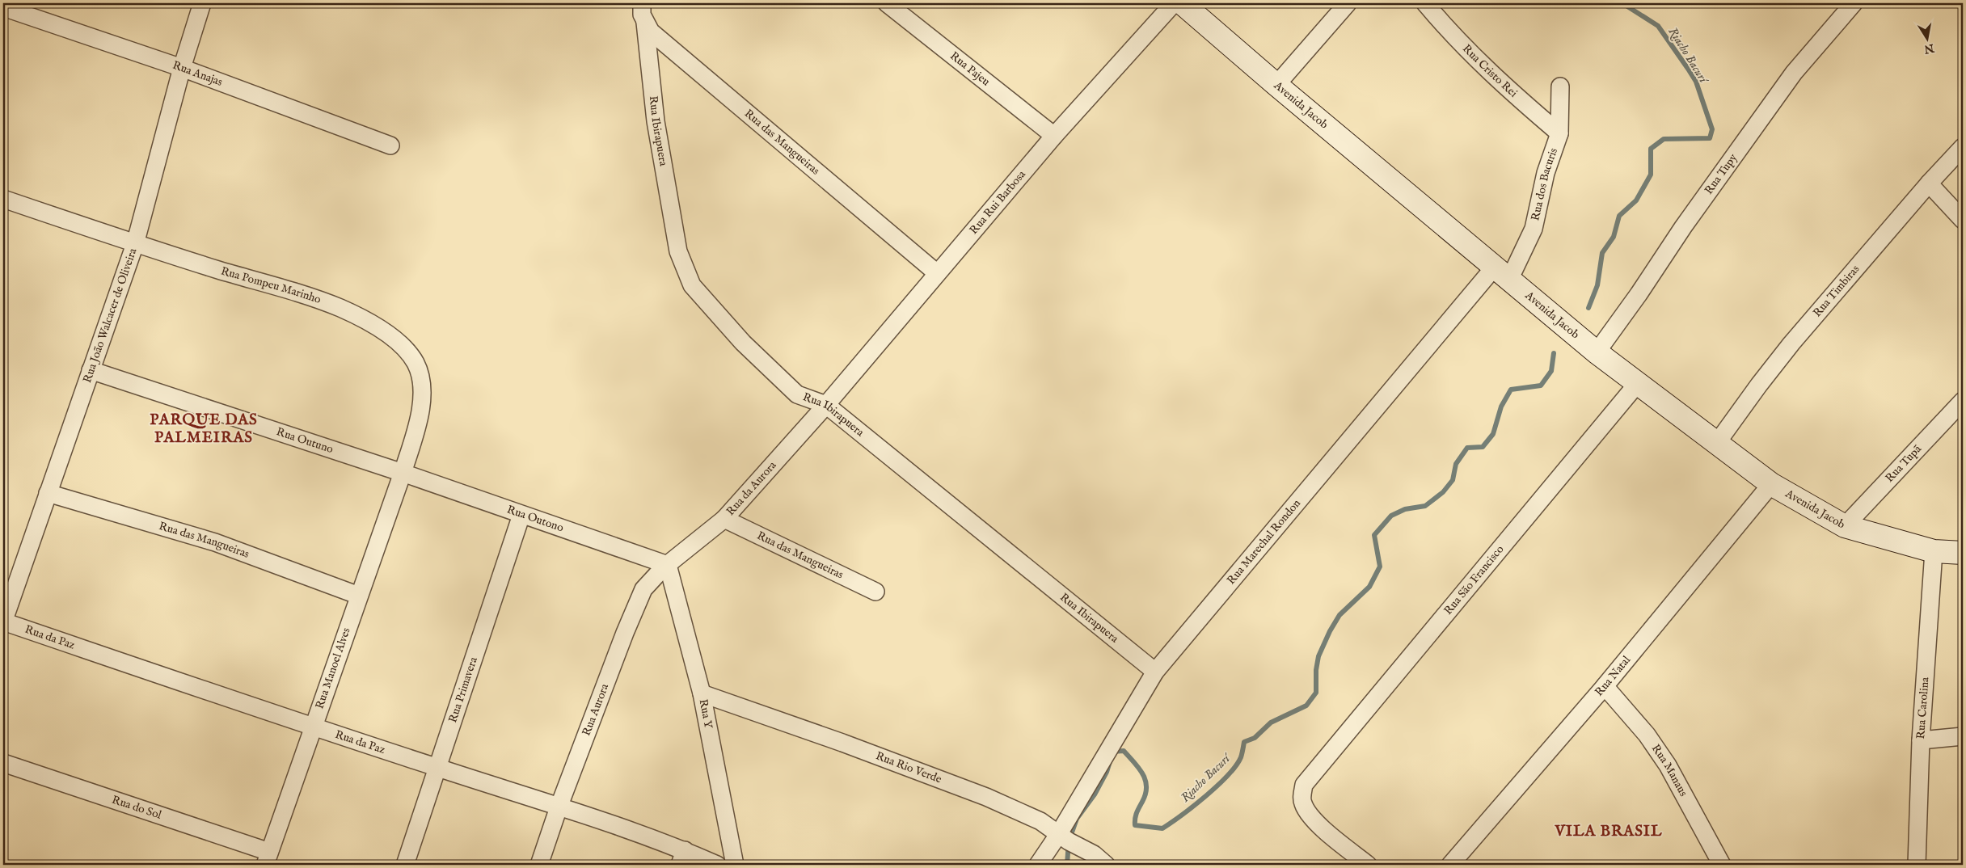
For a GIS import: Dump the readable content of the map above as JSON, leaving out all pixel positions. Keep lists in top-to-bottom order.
{
  "streets": {
    "main road": ["Avenida Jacob"],
    "street": [
      "Rua Pajeu",
      "Rua Cristo Rei",
      "Rua Anajas",
      "Rua Ibirapuera",
      "Rua das Mangueiras",
      "Rua Tupy",
      "Rua dos Bacuris",
      "Rua Rui Barbosa",
      "Rua Pompeu Marinho",
      "Rua Timbiras",
      "Rua João Walcacer de Oliveira",
      "Rua Outuno",
      "Rua Tupã",
      "Rua da Aurora",
      "Rua Outono",
      "Rua Marechal Rondon",
      "Rua São Francisco",
      "Rua da Paz",
      "Rua Manoel Alves",
      "Rua Natal",
      "Rua Primavera",
      "Rua Carolina",
      "Rua Aurora",
      "Rua Y",
      "Rua Rio Verde",
      "Rua Manaus",
      "Rua do Sol"
    ]
  },
  "crossings": [
    ["Rua Pajeu", "Rua Rui Barbosa"],
    ["Rua Cristo Rei", "Rua dos Bacuris"],
    ["Rua Anajas", "Rua João Walcacer de Oliveira"],
    ["Avenida Jacob", "Rua Tupy"],
    ["Avenida Jacob", "Rua dos Bacuris"],
    ["Avenida Jacob", "Rua Timbiras"],
    ["Avenida Jacob", "Rua Tupã"],
    ["Avenida Jacob", "Rua Marechal Rondon"],
    ["Avenida Jacob", "Rua São Francisco"],
    ["Avenida Jacob", "Rua Natal"],
    ["Avenida Jacob", "Rua Carolina"],
    ["Rua Ibirapuera", "Rua das Mangueiras"],
    ["Rua Ibirapuera", "Rua Rui Barbosa"],
    ["Rua Ibirapuera", "Rua da Aurora"],
    ["Rua Ibirapuera", "Rua Marechal Rondon"],
    ["Rua das Mangueiras", "Rua Rui Barbosa"],
    ["Rua das Mangueiras", "Rua João Walcacer de Oliveira"],
    ["Rua das Mangueiras", "Rua da Aurora"],
    ["Rua das Mangueiras", "Rua Manoel Alves"],
    ["Rua dos Bacuris", "Rua Marechal Rondon"],
    ["Rua Rui Barbosa", "Rua da Aurora"],
    ["Rua Pompeu Marinho", "Rua João Walcacer de Oliveira"],
    ["Rua Pompeu Marinho", "Rua Outuno"],
    ["Rua Pompeu Marinho", "Rua Outono"],
    ["Rua Pompeu Marinho", "Rua Manoel Alves"],
    ["Rua João Walcacer de Oliveira", "Rua Outuno"],
    ["Rua João Walcacer de Oliveira", "Rua da Paz"],
    ["Rua Outuno", "Rua Outono"],
    ["Rua Outuno", "Rua Manoel Alves"],
    ["Rua da Aurora", "Rua Outono"],
    ["Rua da Aurora", "Rua Aurora"],
    ["Rua da Aurora", "Rua Y"],
    ["Rua Outono", "Rua Manoel Alves"],
    ["Rua Outono", "Rua Primavera"],
    ["Rua Outono", "Rua Aurora"],
    ["Rua Outono", "Rua Y"],
    ["Rua Marechal Rondon", "Rua Rio Verde"],
    ["Rua da Paz", "Rua Manoel Alves"],
    ["Rua da Paz", "Rua Primavera"],
    ["Rua da Paz", "Rua Aurora"],
    ["Rua Manoel Alves", "Rua do Sol"],
    ["Rua Natal", "Rua Manaus"],
    ["Rua Aurora", "Rua Y"],
    ["Rua Y", "Rua Rio Verde"]
  ],
  "districts": ["PARQUE DAS PALMEIRAS", "VILA BRASIL"],
  "water": ["Riacho Bacurí"],
  "north": "bottom"
}
